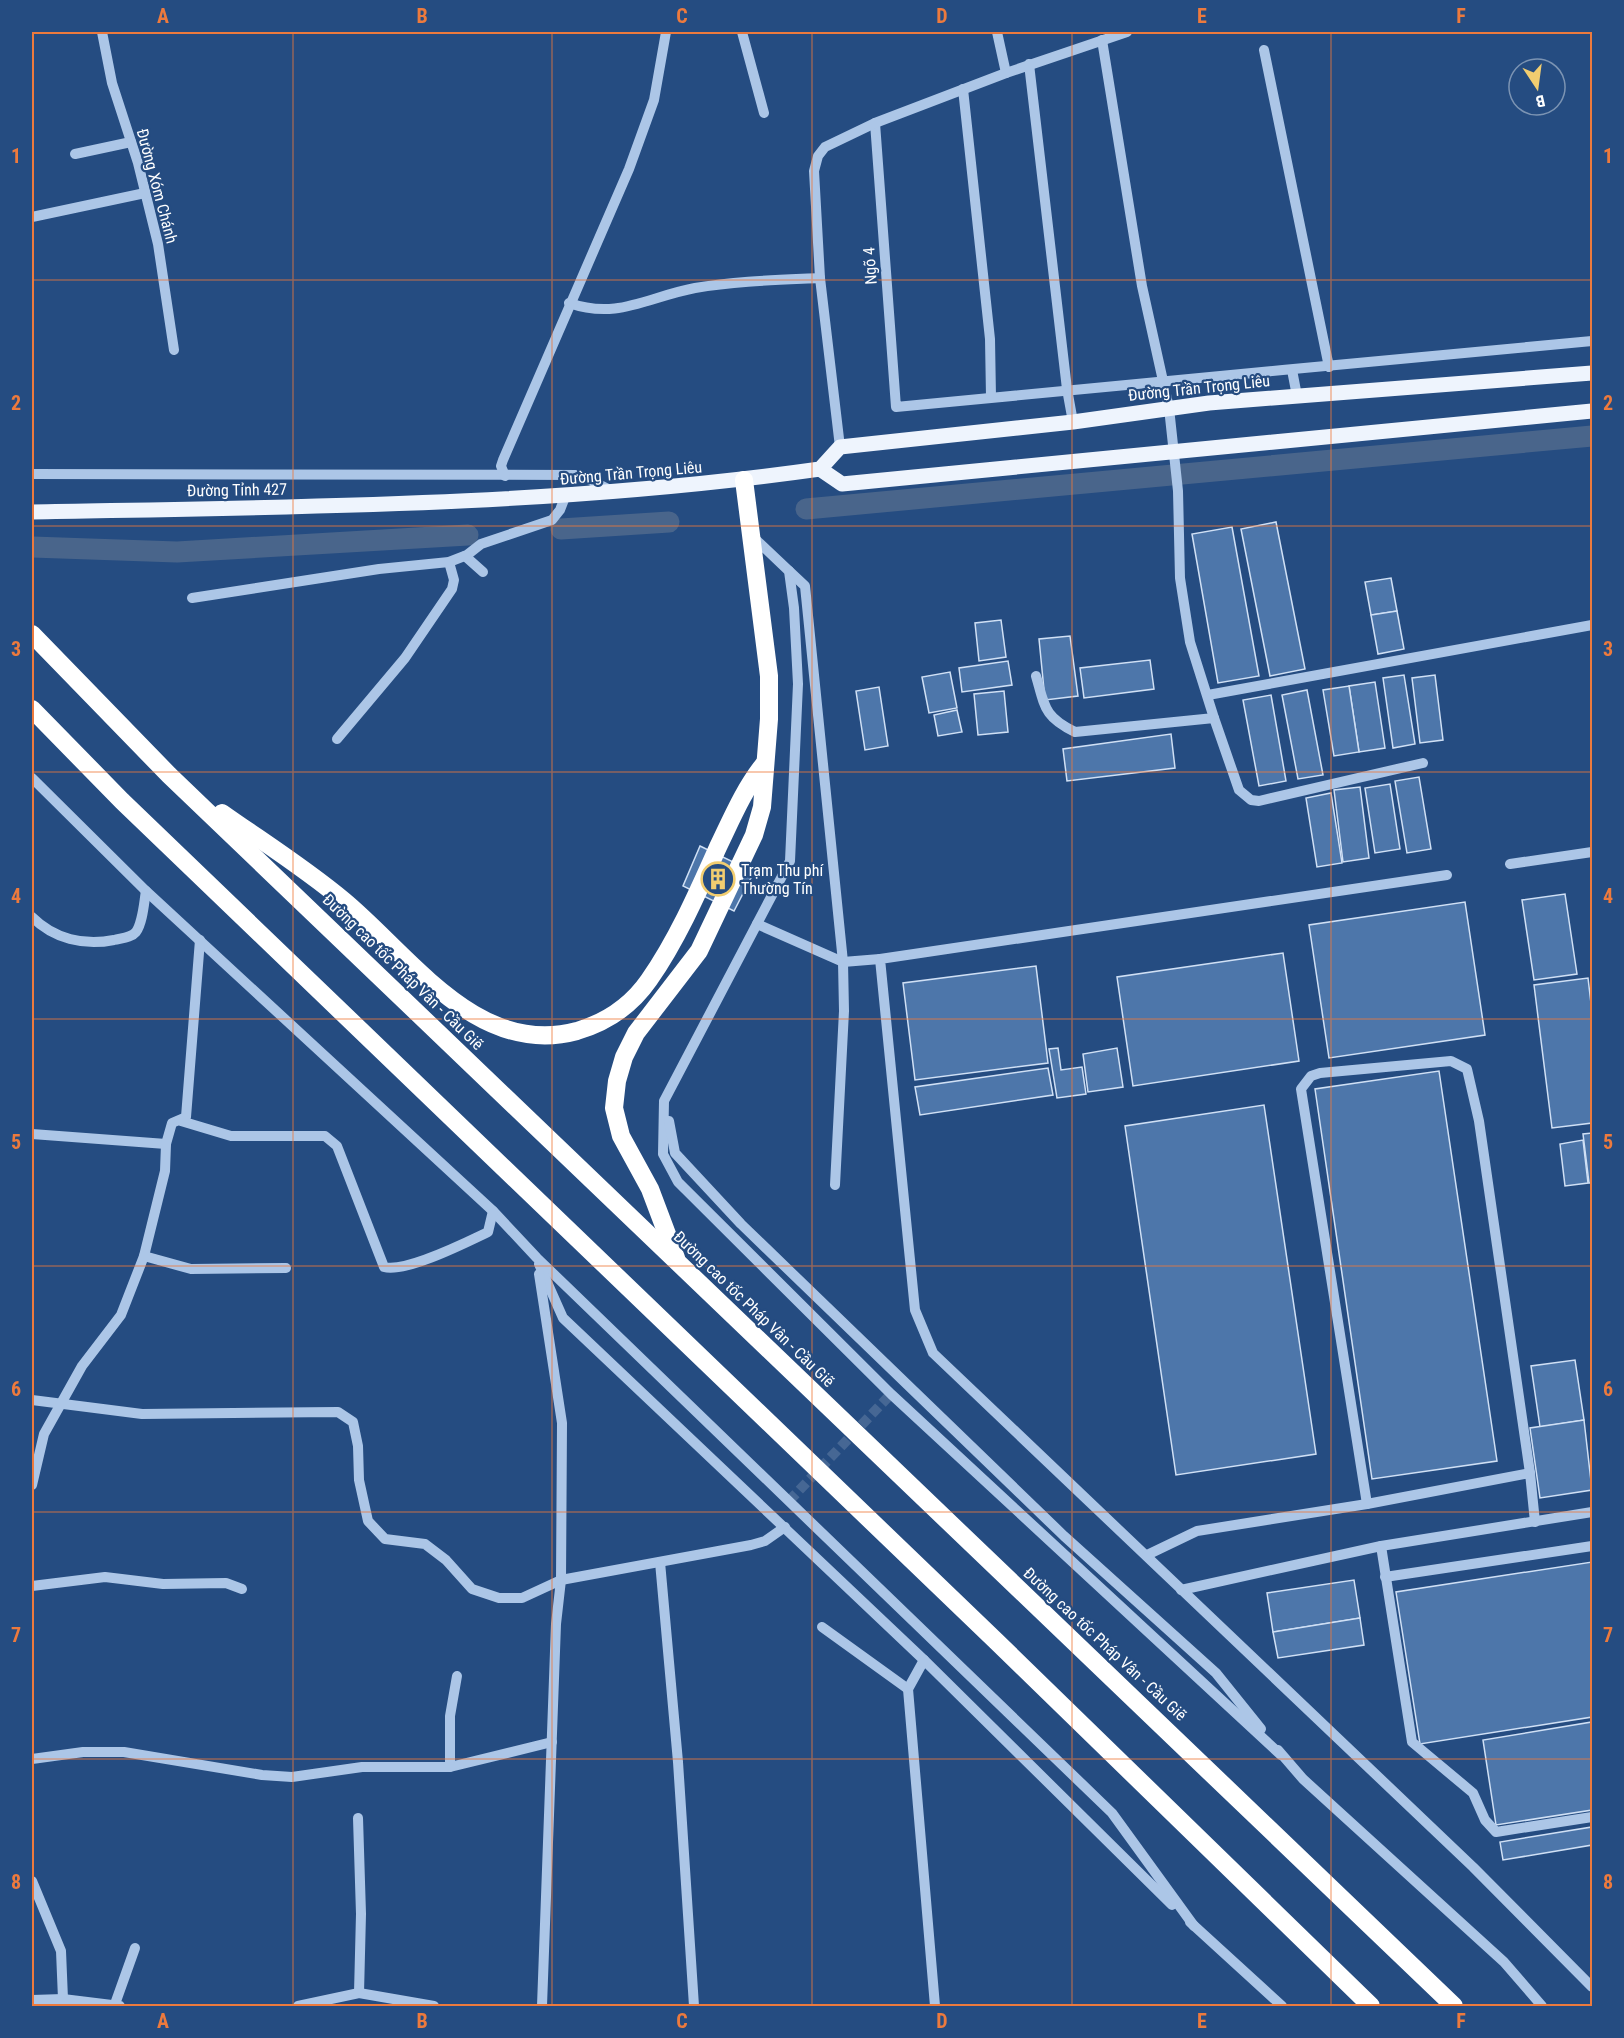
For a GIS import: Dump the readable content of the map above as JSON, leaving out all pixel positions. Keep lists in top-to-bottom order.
{
  "streets": {
    "highway": ["Đường cao tốc Pháp Vân - Cầu Giẽ"],
    "main road": ["Đường Trần Trọng Liêu", "Đường Tỉnh 427"],
    "street": ["Đường Xóm Chánh", "Ngõ 4"]
  },
  "crossings": [
    ["Đường Trần Trọng Liêu", "Đường Tỉnh 427"]
  ],
  "places": {
    "building": ["Trạm Thu phí Thường Tín"]
  },
  "north": "bottom",
  "grid": {
    "columns": [
      "A",
      "B",
      "C",
      "D",
      "E",
      "F"
    ],
    "rows": [
      "1",
      "2",
      "3",
      "4",
      "5",
      "6",
      "7",
      "8"
    ]
  }
}
